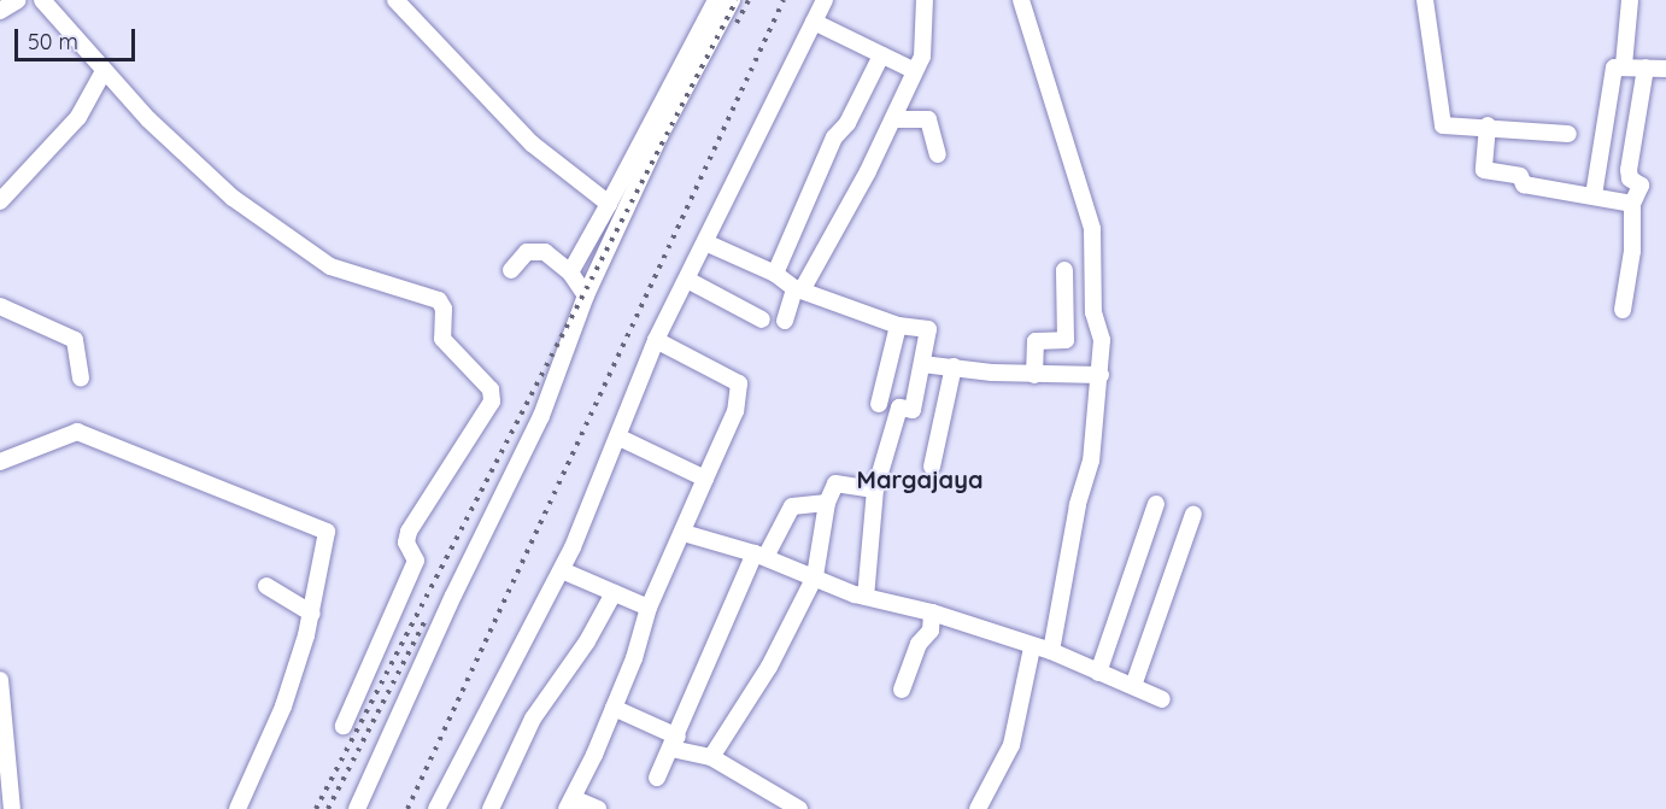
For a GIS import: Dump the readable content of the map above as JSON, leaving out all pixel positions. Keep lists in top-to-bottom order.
{
  "districts": ["Margajaya"],
  "scale_bar": "50 m"
}
